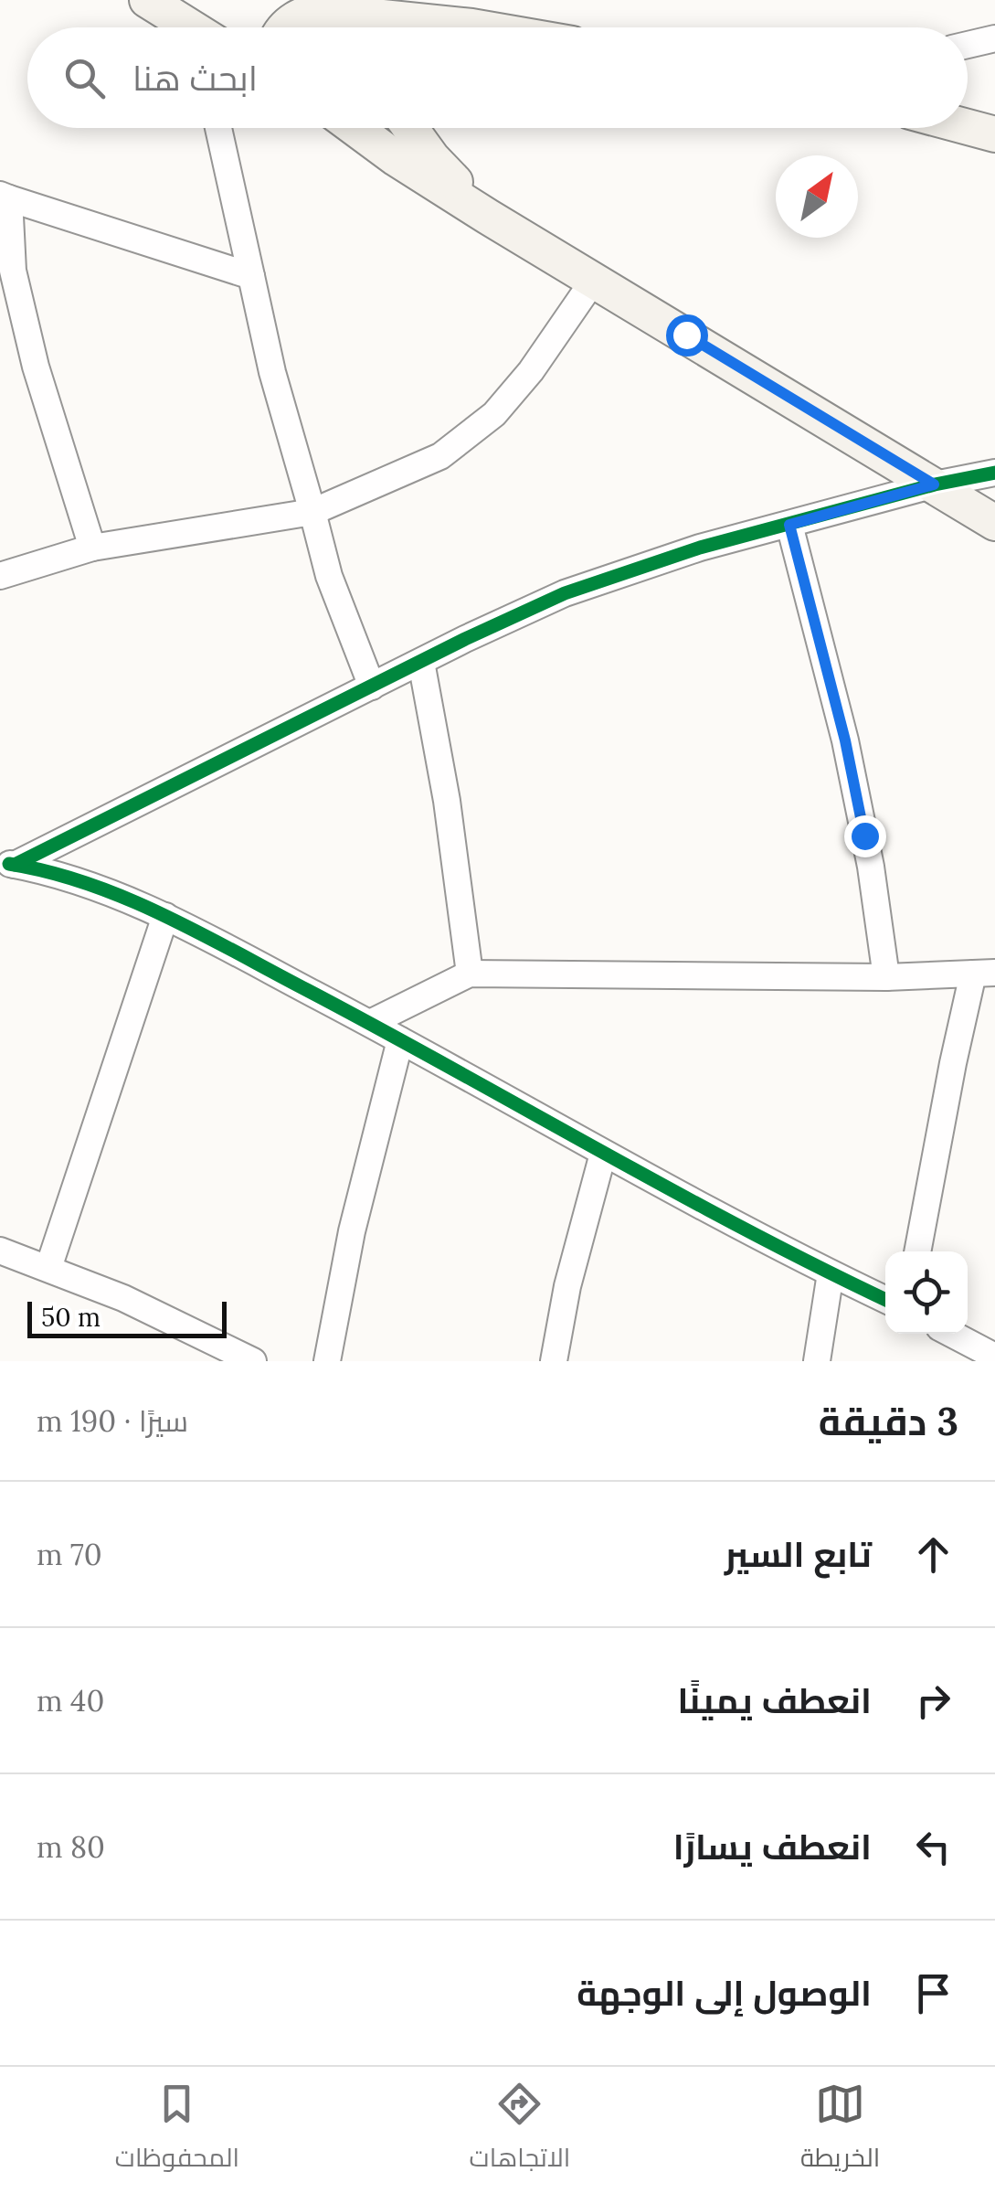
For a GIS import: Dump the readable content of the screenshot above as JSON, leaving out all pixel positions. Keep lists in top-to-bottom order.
{
  "scale_bar": "50 m",
  "north": "top right",
  "page": {
    "search": "ابحث هنا",
    "scale": "50 m",
    "heading": ["3 دقيقة", "سيرًا · 190 m"],
    "list": [
      ["تابع السير", "70 m"],
      ["انعطف يمينًا", "40 m"],
      ["انعطف يسارًا", "80 m"],
      "الوصول إلى الوجهة"
    ],
    "nav": ["الخريطة", "الاتجاهات", "المحفوظات"]
  }
}
